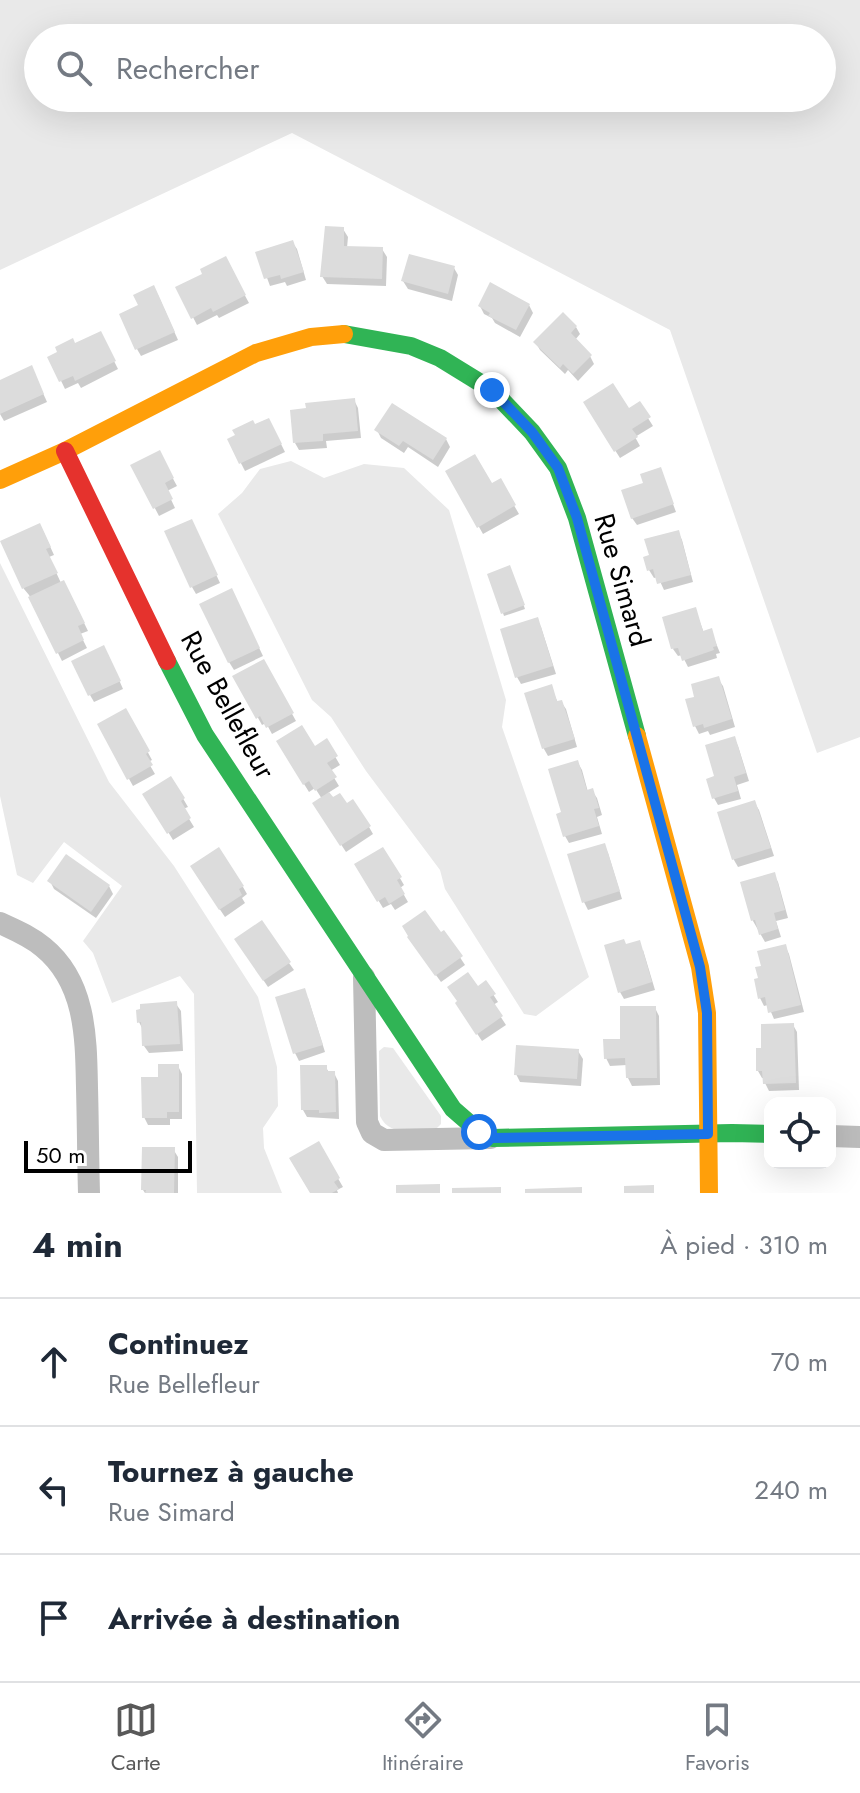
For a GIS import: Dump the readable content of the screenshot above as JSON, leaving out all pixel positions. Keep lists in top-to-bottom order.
{
  "streets": {
    "street": ["Rue Simard", "Rue Bellefleur"]
  },
  "crossings": [
    ["Rue Simard", "Rue Bellefleur"]
  ],
  "scale_bar": "50 m",
  "page": {
    "search": "Rechercher",
    "scale": "50 m",
    "heading": ["4 min", "À pied · 310 m"],
    "list": [
      ["Continuez", "Rue Bellefleur", "70 m"],
      ["Tournez à gauche", "Rue Simard", "240 m"],
      "Arrivée à destination"
    ],
    "nav": ["Carte", "Itinéraire", "Favoris"]
  }
}
